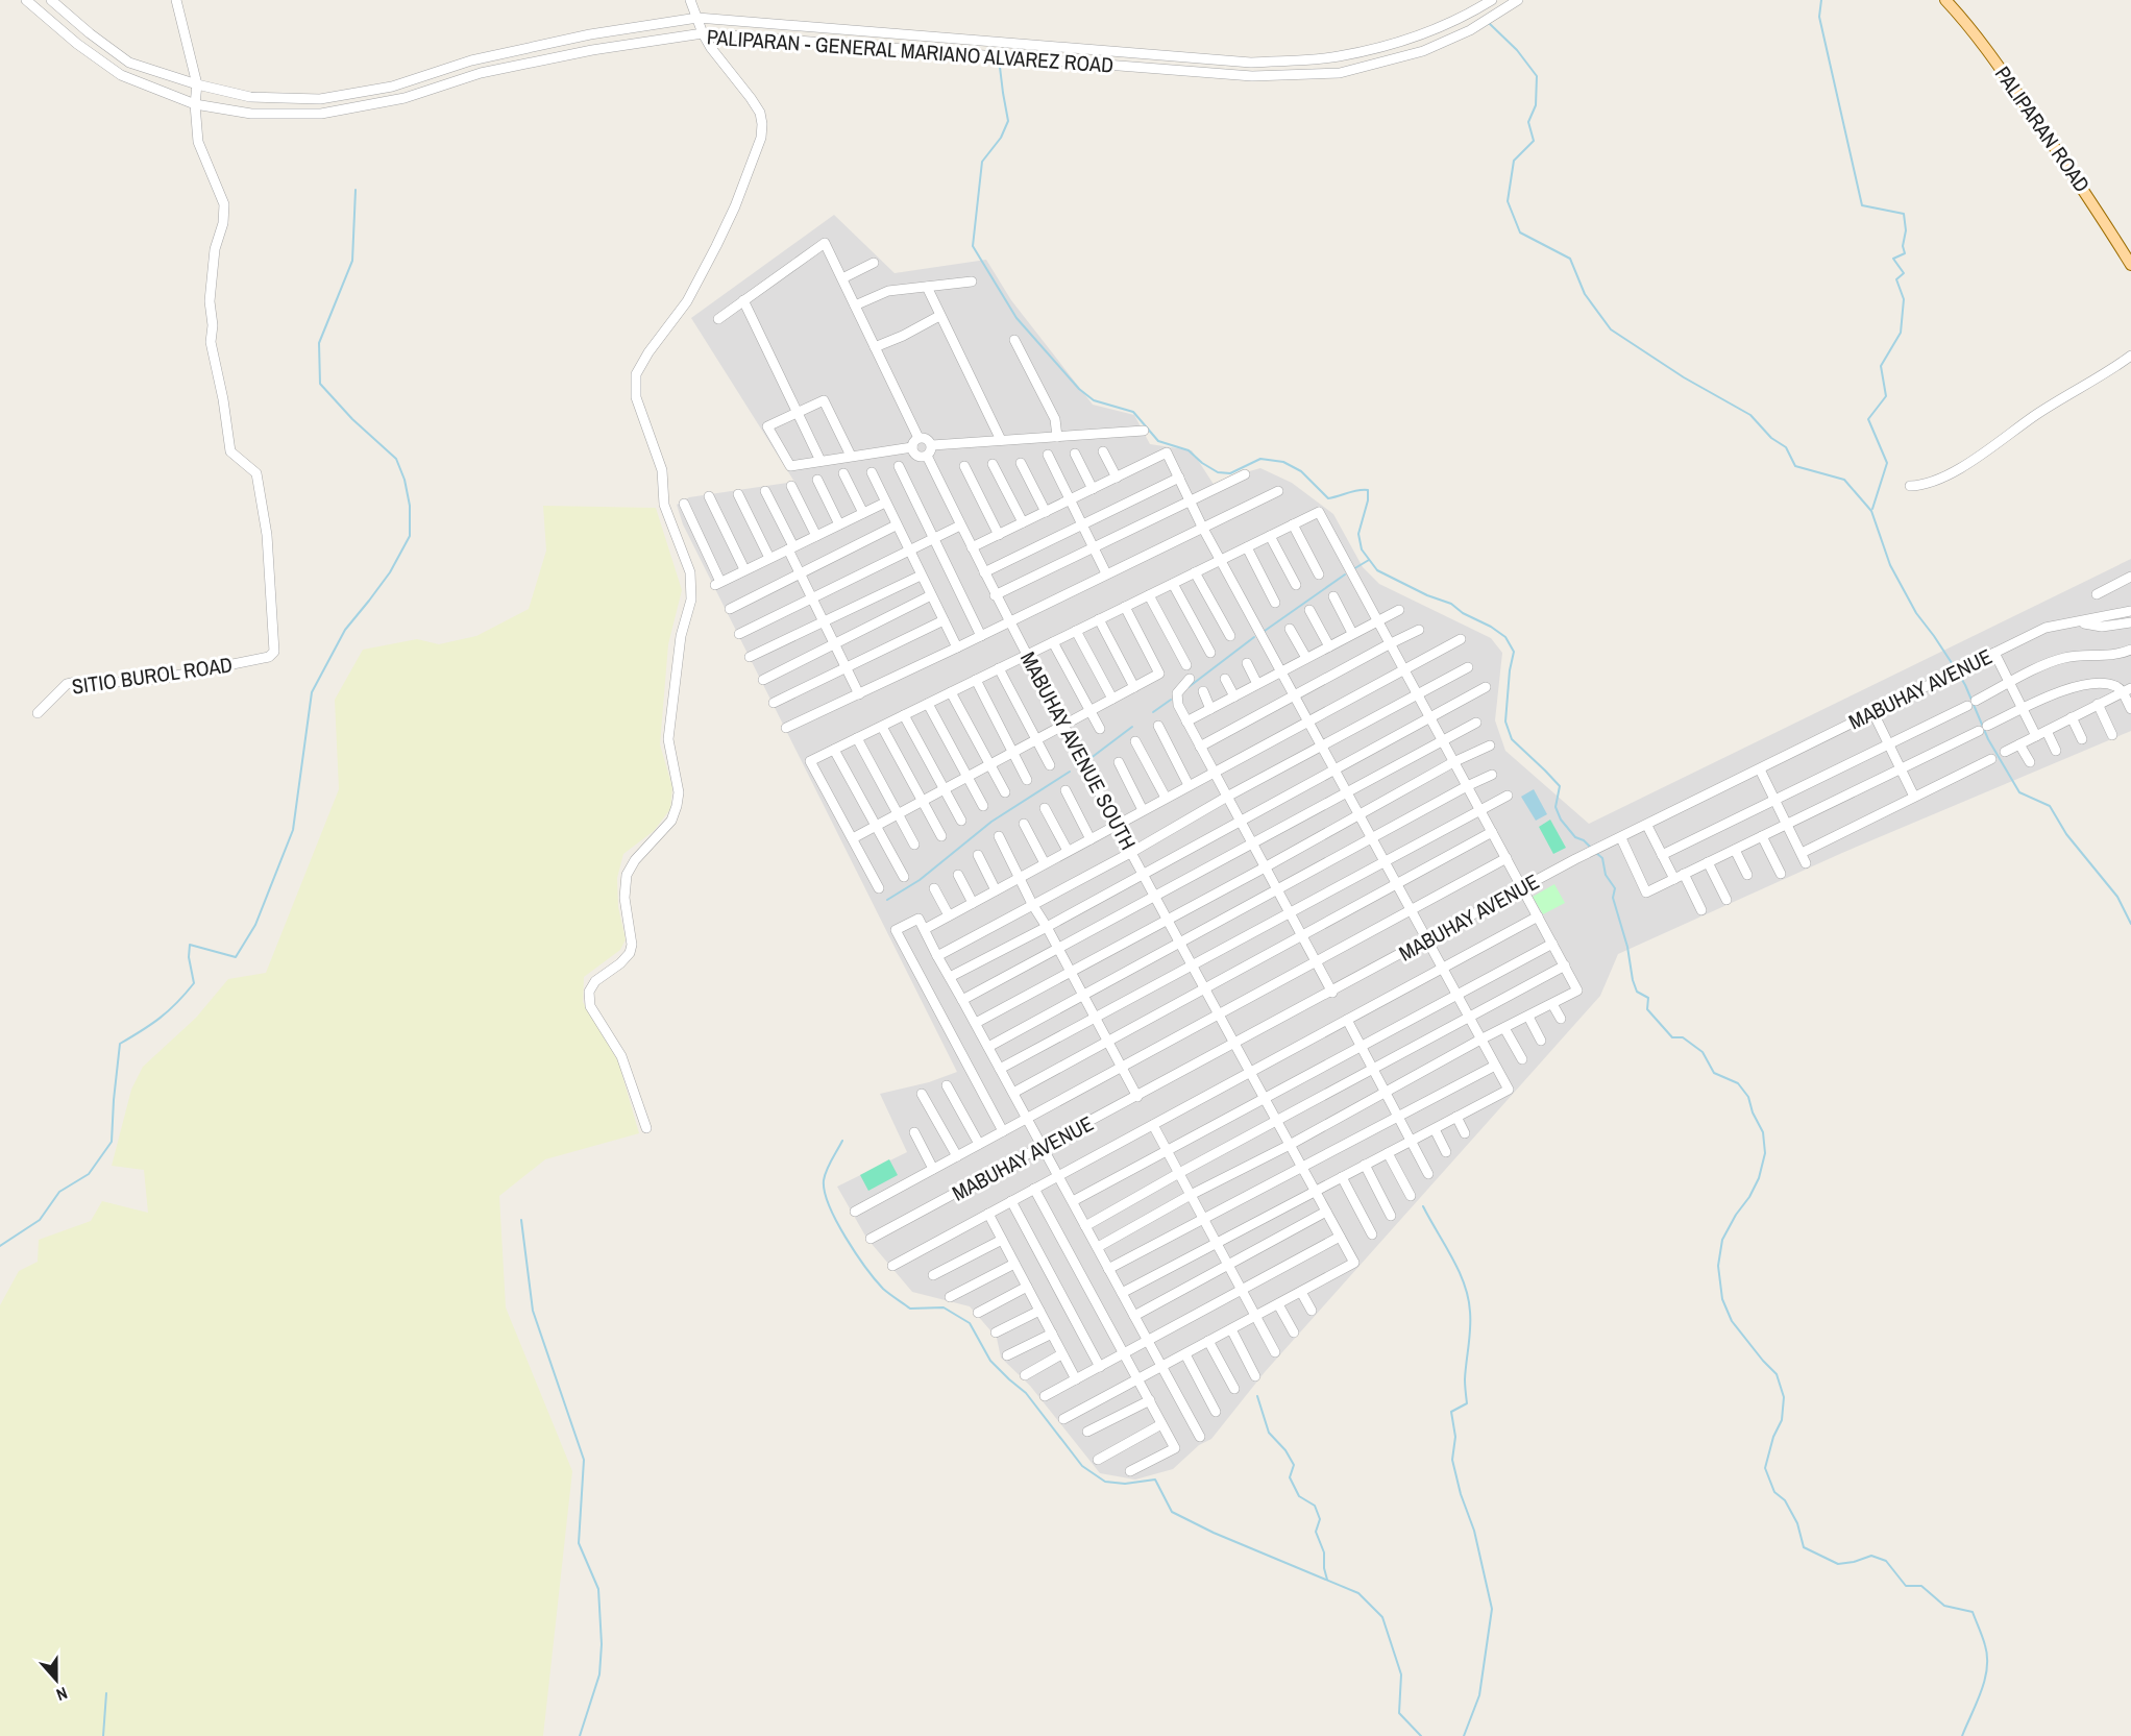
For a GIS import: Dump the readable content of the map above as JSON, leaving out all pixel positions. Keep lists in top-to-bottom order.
{
  "streets": {
    "main road": ["PALIPARAN ROAD"],
    "street": [
      "PALIPARAN - GENERAL MARIANO ALVAREZ ROAD",
      "SITIO BUROL ROAD",
      "MABUHAY AVENUE",
      "MABUHAY AVENUE SOUTH"
    ]
  },
  "crossings": [
    ["PALIPARAN - GENERAL MARIANO ALVAREZ ROAD", "SITIO BUROL ROAD"],
    ["MABUHAY AVENUE", "MABUHAY AVENUE SOUTH"]
  ],
  "north": "bottom"
}
